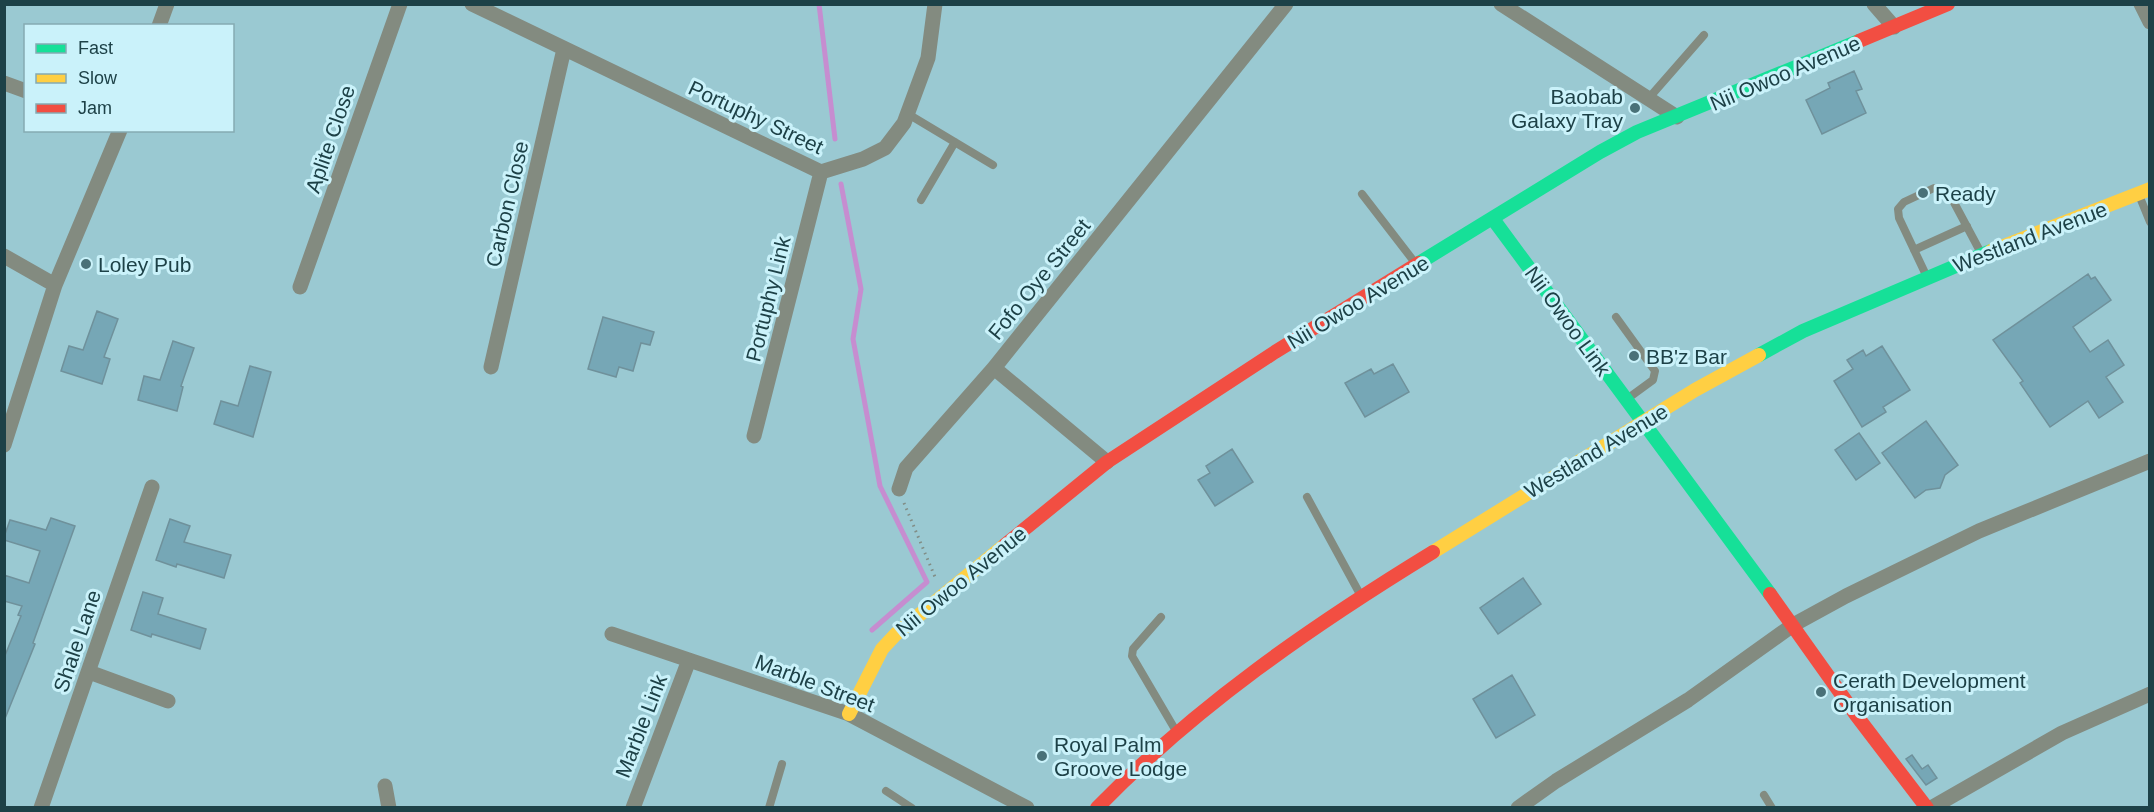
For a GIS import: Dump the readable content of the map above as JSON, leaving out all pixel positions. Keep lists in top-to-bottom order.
{
  "streets": {
    "street": [
      "Nii Owoo Avenue",
      "Portuphy Street",
      "Aplite Close",
      "Carbon Close",
      "Westland Avenue",
      "Fofo Oye Street",
      "Portuphy Link",
      "Nii Owoo Link",
      "Shale Lane",
      "Marble Street",
      "Marble Link"
    ]
  },
  "crossings": [
    ["Nii Owoo Avenue", "Nii Owoo Link"],
    ["Nii Owoo Avenue", "Marble Street"],
    ["Portuphy Street", "Carbon Close"],
    ["Portuphy Street", "Portuphy Link"],
    ["Westland Avenue", "Nii Owoo Link"],
    ["Marble Street", "Marble Link"]
  ],
  "places": [
    "Baobab Galaxy Tray",
    "Ready",
    "Loley Pub",
    "BB'z Bar",
    "Cerath Development Organisation",
    "Royal Palm Groove Lodge"
  ],
  "legend": ["Fast", "Slow", "Jam"]
}
